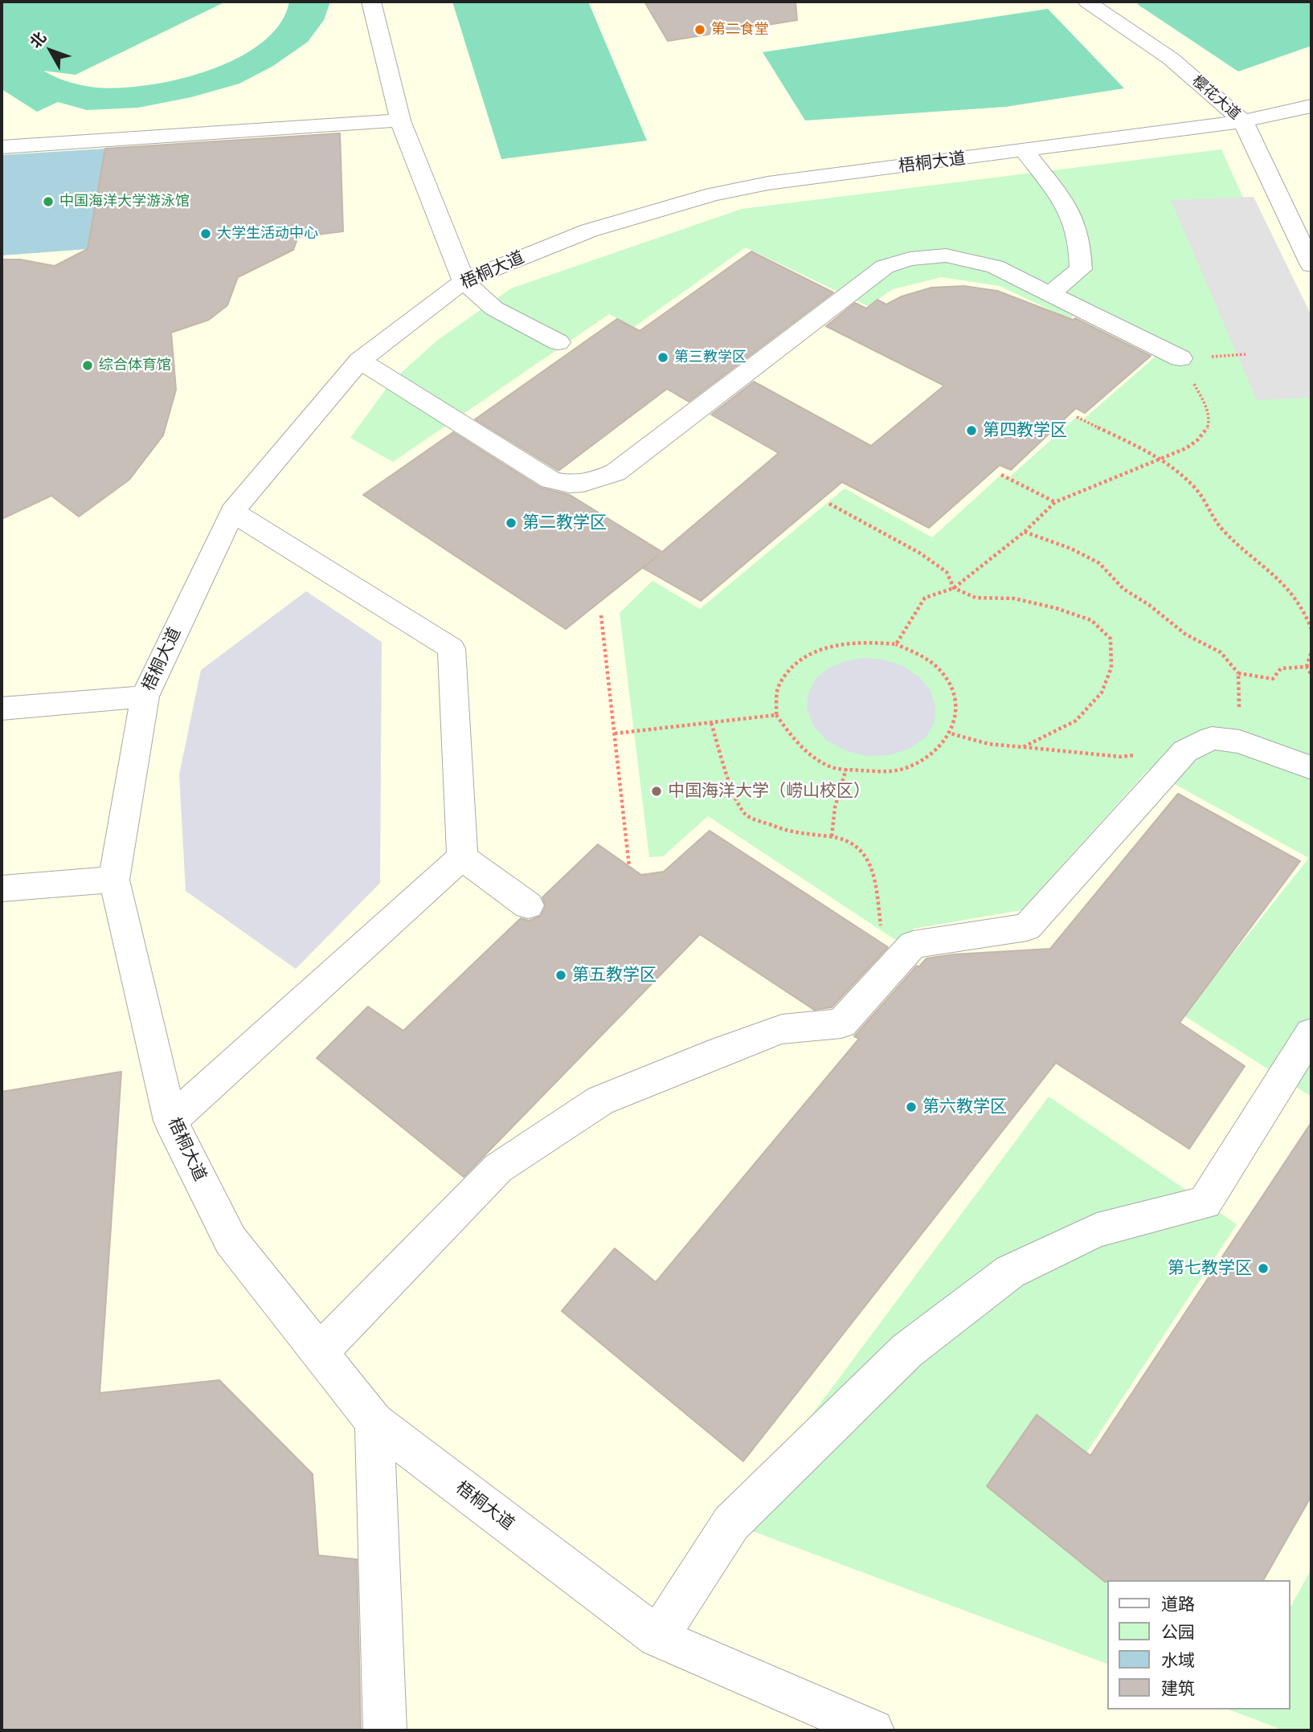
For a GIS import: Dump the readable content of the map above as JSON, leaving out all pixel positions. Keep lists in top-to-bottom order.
{
  "streets": {
    "lane": ["樱花大道", "梧桐大道"]
  },
  "crossings": [
    ["樱花大道", "梧桐大道"]
  ],
  "places": [
    "第二食堂",
    "中国海洋大学游泳馆",
    "大学生活动中心",
    "第三教学区",
    "综合体育馆",
    "第四教学区",
    "第二教学区",
    "中国海洋大学（崂山校区）",
    "第五教学区",
    "第六教学区",
    "第七教学区"
  ],
  "legend": [
    "道路",
    "公园",
    "水域",
    "建筑"
  ],
  "north": "top left"
}
